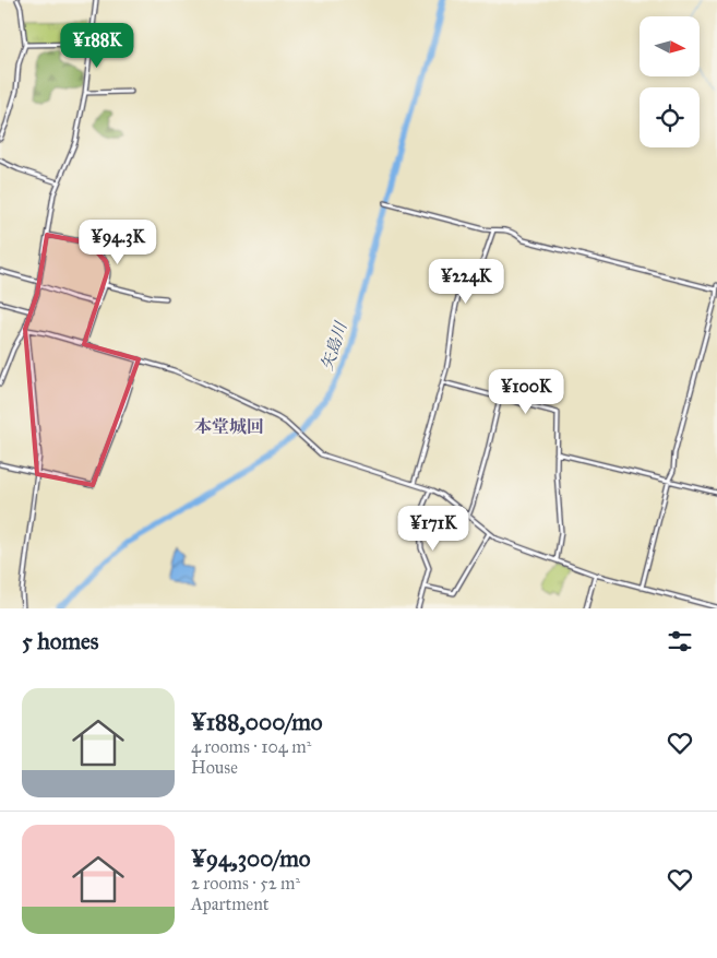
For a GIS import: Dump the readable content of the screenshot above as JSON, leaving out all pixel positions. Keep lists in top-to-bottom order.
{
  "districts": ["本堂城回"],
  "water": ["矢島川"],
  "north": "right",
  "page": {
    "price": [
      "¥188K",
      "¥94.3K",
      "¥224K",
      "¥100K",
      "¥171K"
    ],
    "heading": "5 homes",
    "list": [
      {
        "name": "¥188,000/mo",
        "note": "4 rooms · 104 m² · House"
      },
      {
        "name": "¥94,300/mo",
        "note": "2 rooms · 52 m² · Apartment"
      }
    ]
  }
}
